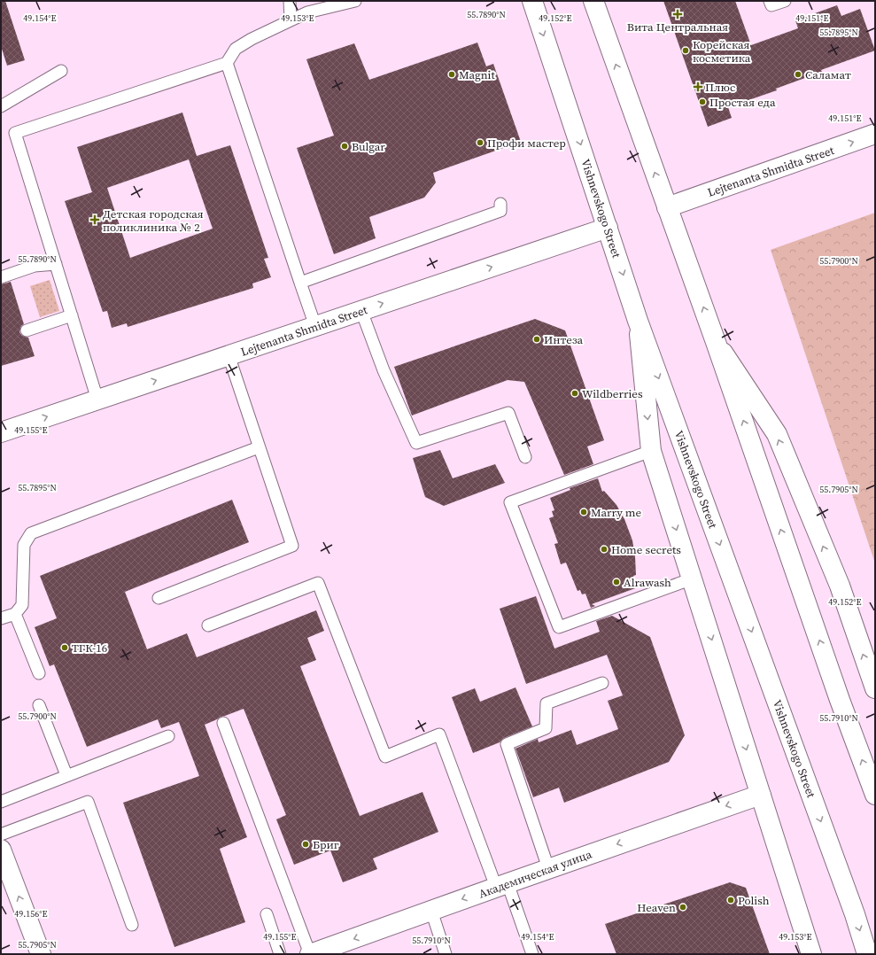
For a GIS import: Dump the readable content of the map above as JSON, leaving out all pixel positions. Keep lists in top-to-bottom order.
{
  "streets": {
    "main road": ["Lejtenanta Shmidta Street", "Vishnevskogo Street", "Академическая улица"]
  },
  "crossings": [
    ["Lejtenanta Shmidta Street", "Vishnevskogo Street"]
  ],
  "one_way": ["Lejtenanta Shmidta Street", "Академическая улица"],
  "places": {
    "health": ["Вита Центральная", "Плюс", "Детская городская поликлиника № 2"],
    "other": [
      "Корейская косметика",
      "Magnit",
      "Саламат",
      "Простая еда",
      "Профи мастер",
      "Bulgar",
      "Интеза",
      "Wildberries",
      "Marry me",
      "Home secrets",
      "Alrawash",
      "ТГК-16",
      "Бриг",
      "Polish",
      "Heaven"
    ]
  },
  "coordinates": [
    "55.7890°N",
    "49.154°E",
    "49.153°E",
    "49.151°E",
    "49.152°E",
    "55.7895°N",
    "55.7900°N",
    "49.155°E",
    "55.7905°N",
    "55.7910°N",
    "49.156°E"
  ]
}
